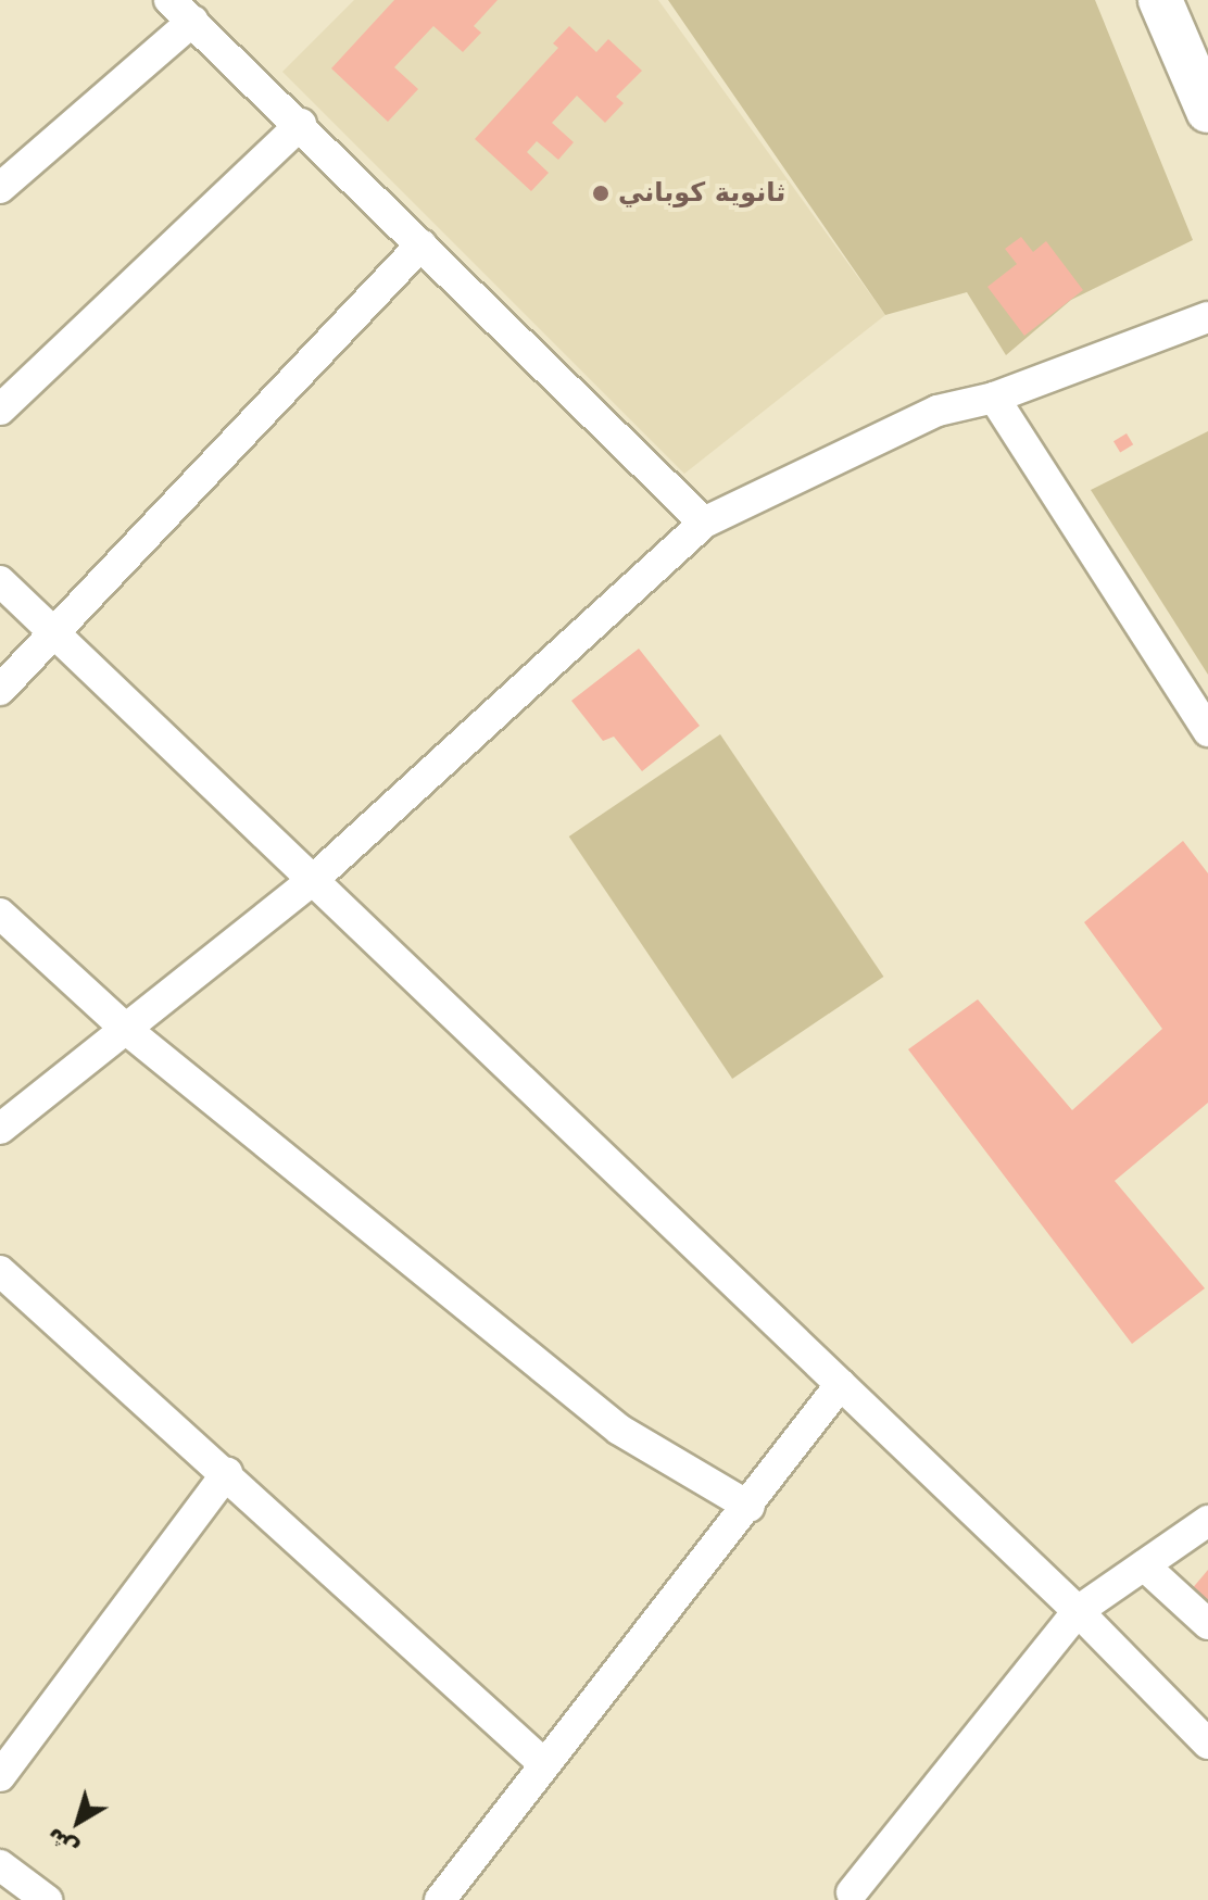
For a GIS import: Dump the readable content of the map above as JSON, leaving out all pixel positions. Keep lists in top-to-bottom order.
{
  "places": ["ثانوية كوباني"],
  "north": "bottom left"
}
